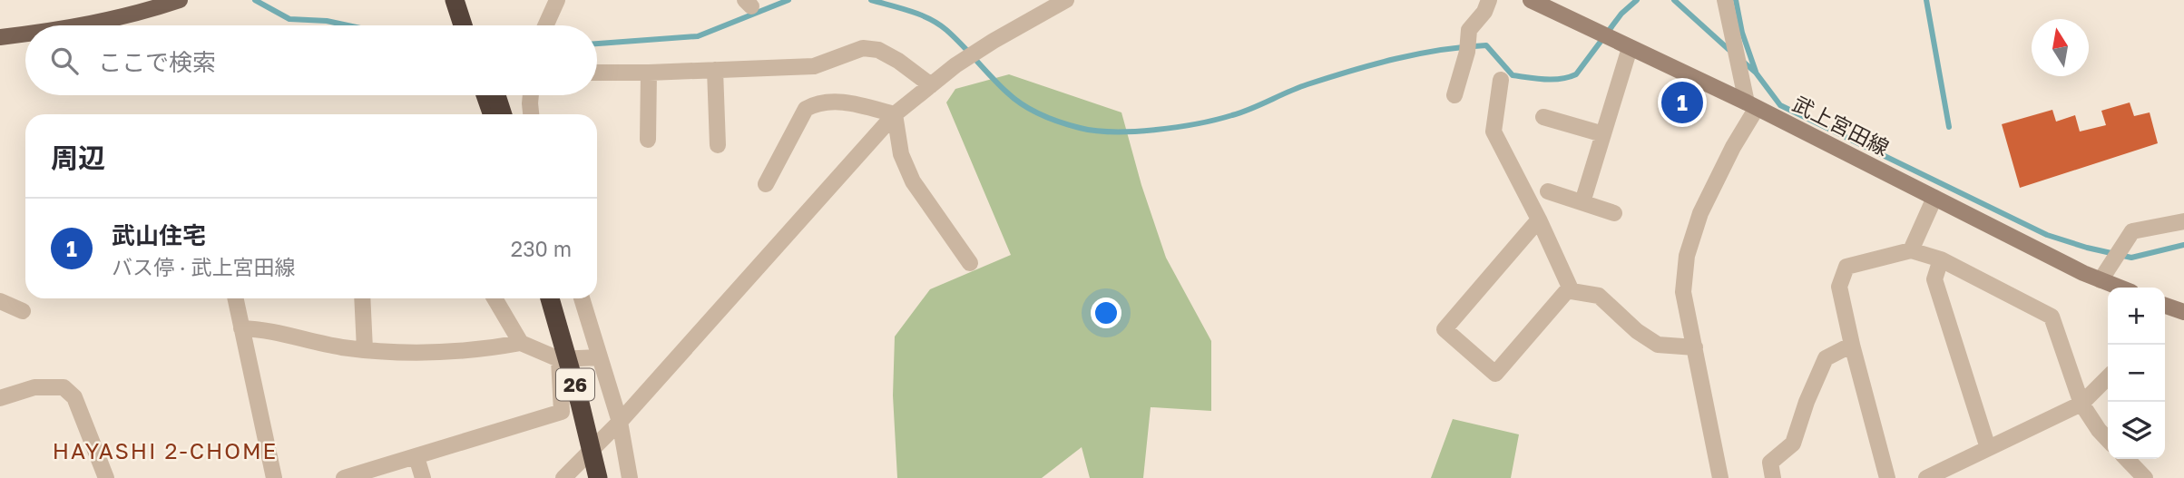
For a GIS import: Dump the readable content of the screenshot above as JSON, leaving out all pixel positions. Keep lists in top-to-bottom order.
{
  "streets": {
    "highway": ["26"],
    "main road": ["武上宮田線"]
  },
  "districts": ["HAYASHI 2-CHOME"],
  "north": "top",
  "page": {
    "search": "ここで検索",
    "pins": "1",
    "heading": "周辺",
    "list": [
      {
        "mark": "1",
        "name": "武山住宅",
        "note": "バス停 · 武上宮田線",
        "value": "230 m"
      }
    ],
    "map_buttons": ["+", "−"]
  }
}
